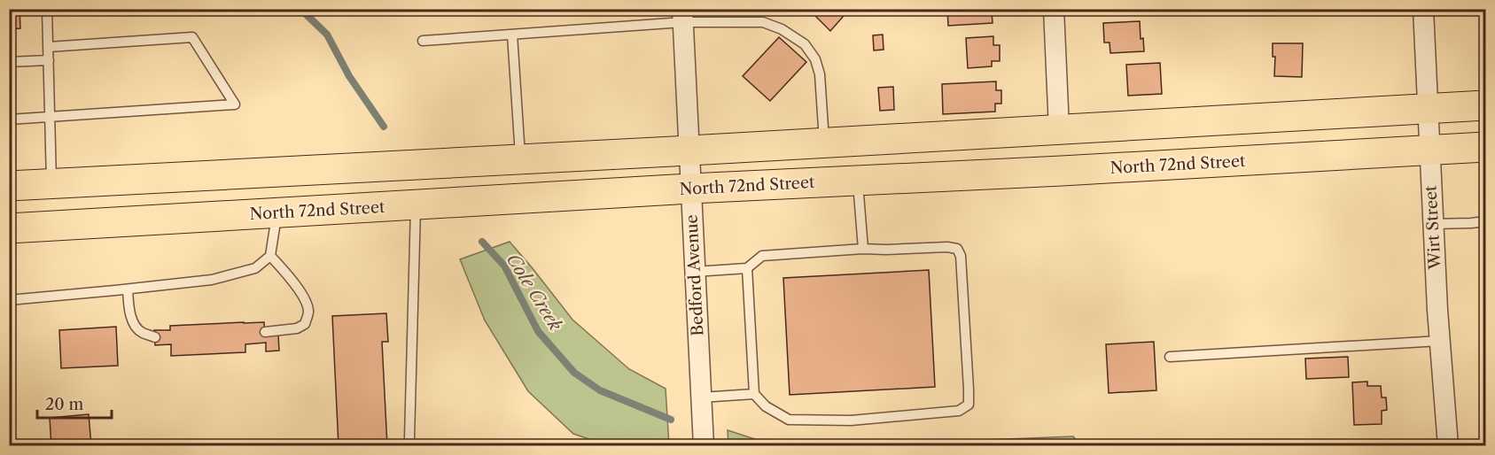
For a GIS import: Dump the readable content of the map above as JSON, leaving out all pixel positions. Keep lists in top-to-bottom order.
{
  "streets": {
    "main road": ["North 72nd Street"],
    "street": ["Wirt Street", "Bedford Avenue"]
  },
  "crossings": [
    ["North 72nd Street", "Wirt Street"],
    ["North 72nd Street", "Bedford Avenue"]
  ],
  "water": ["Cole Creek"],
  "scale_bar": "20 m"
}
